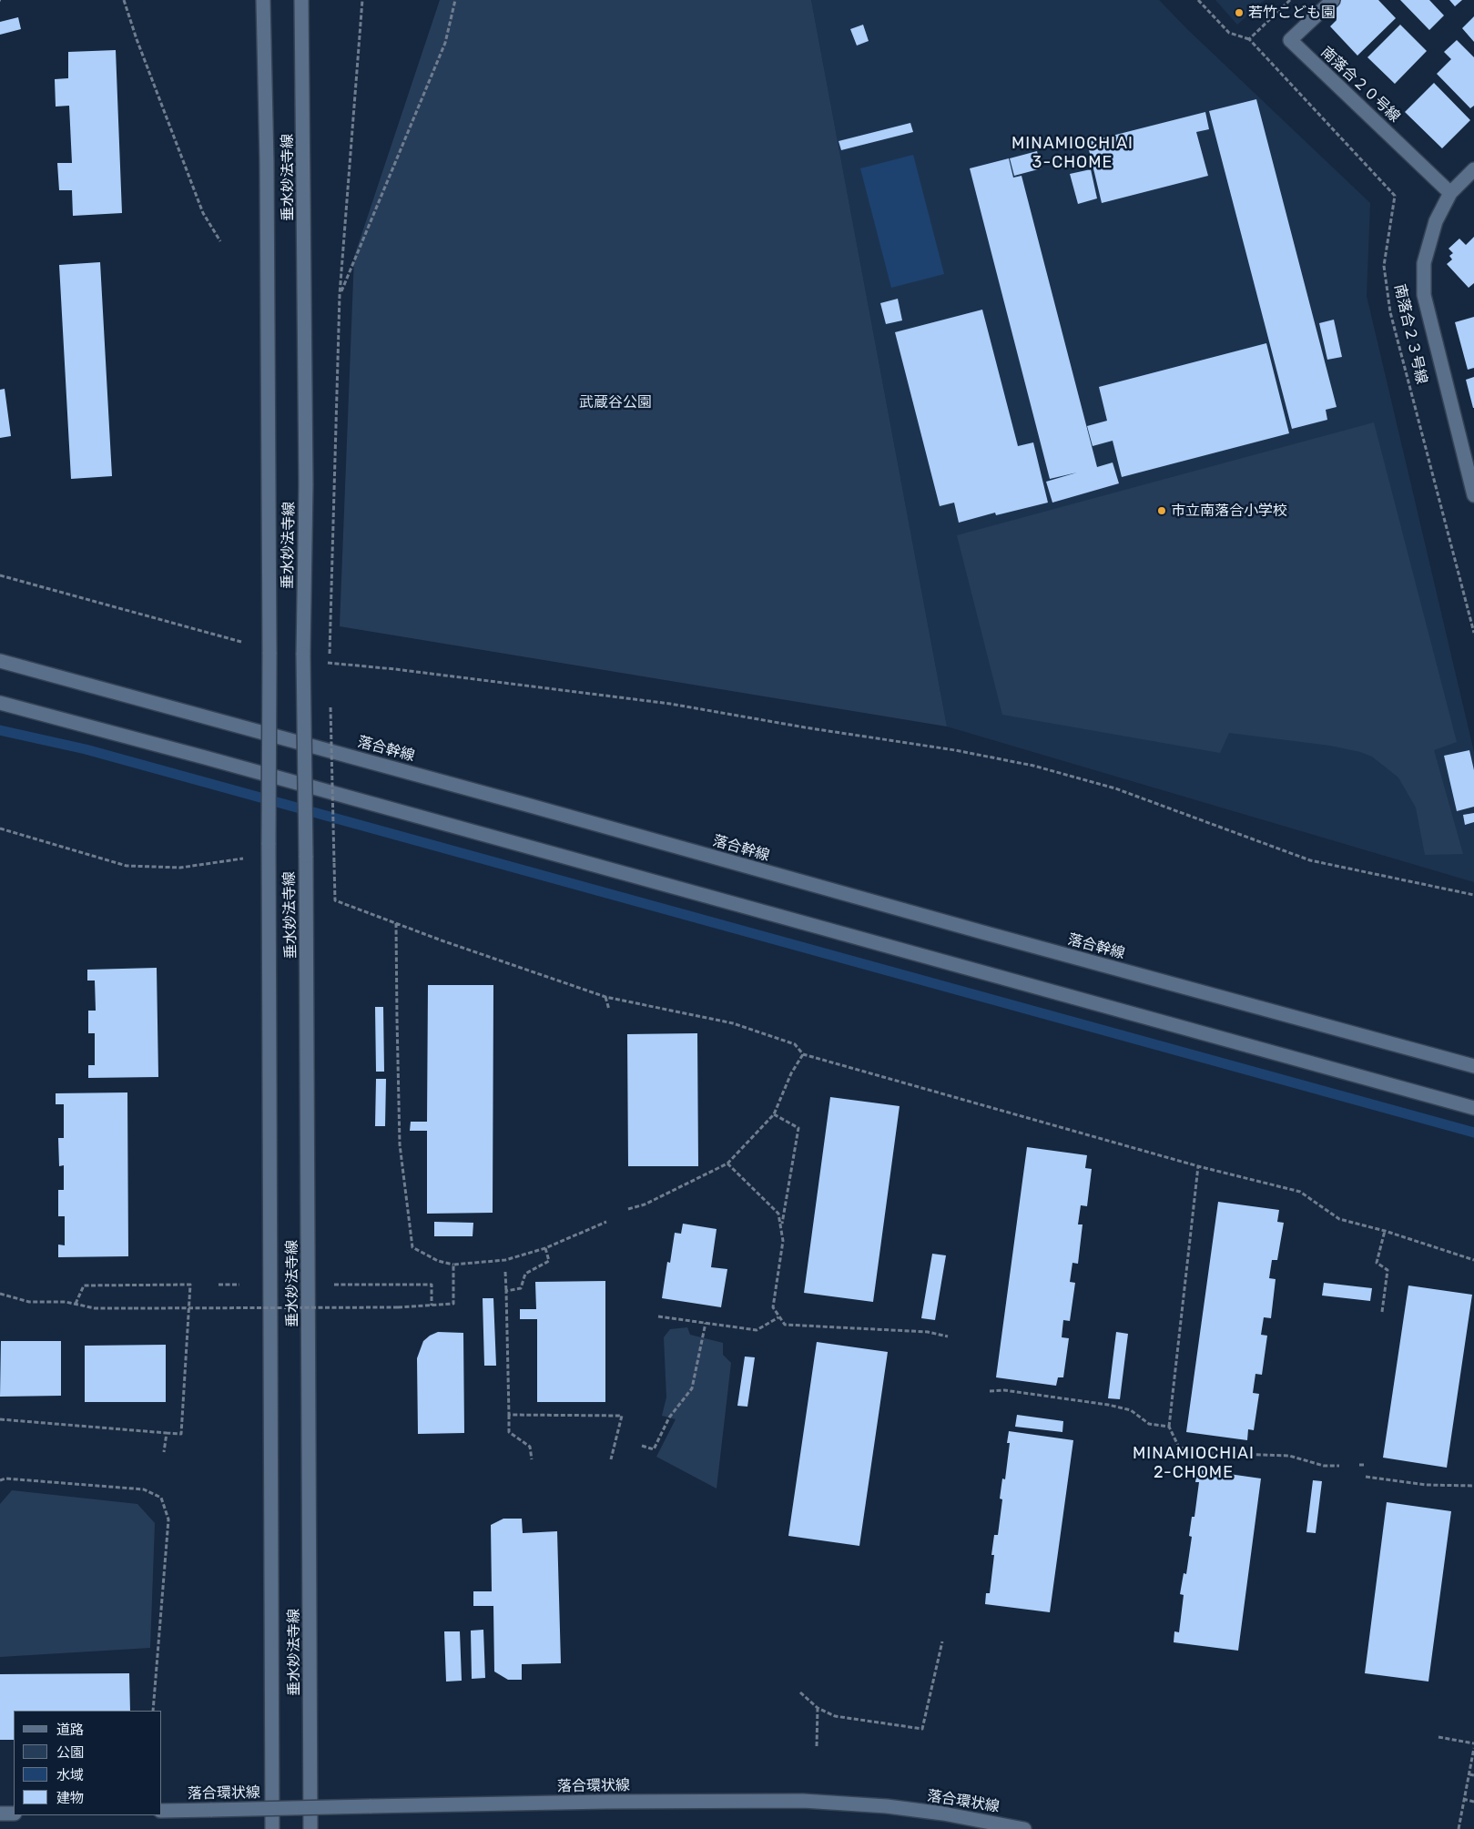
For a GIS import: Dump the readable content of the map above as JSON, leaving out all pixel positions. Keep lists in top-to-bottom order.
{
  "streets": {
    "street": [
      "南落合２０号線",
      "垂水妙法寺線",
      "落合幹線",
      "落合環状線"
    ],
    "path": ["南落合２３号線"]
  },
  "districts": ["MINAMIOCHIAI 3-CHOME", "MINAMIOCHIAI 2-CHOME"],
  "parks": ["武蔵谷公園"],
  "places": ["若竹こども園", "市立南落合小学校"],
  "legend": [
    "道路",
    "公園",
    "水域",
    "建物"
  ]
}
